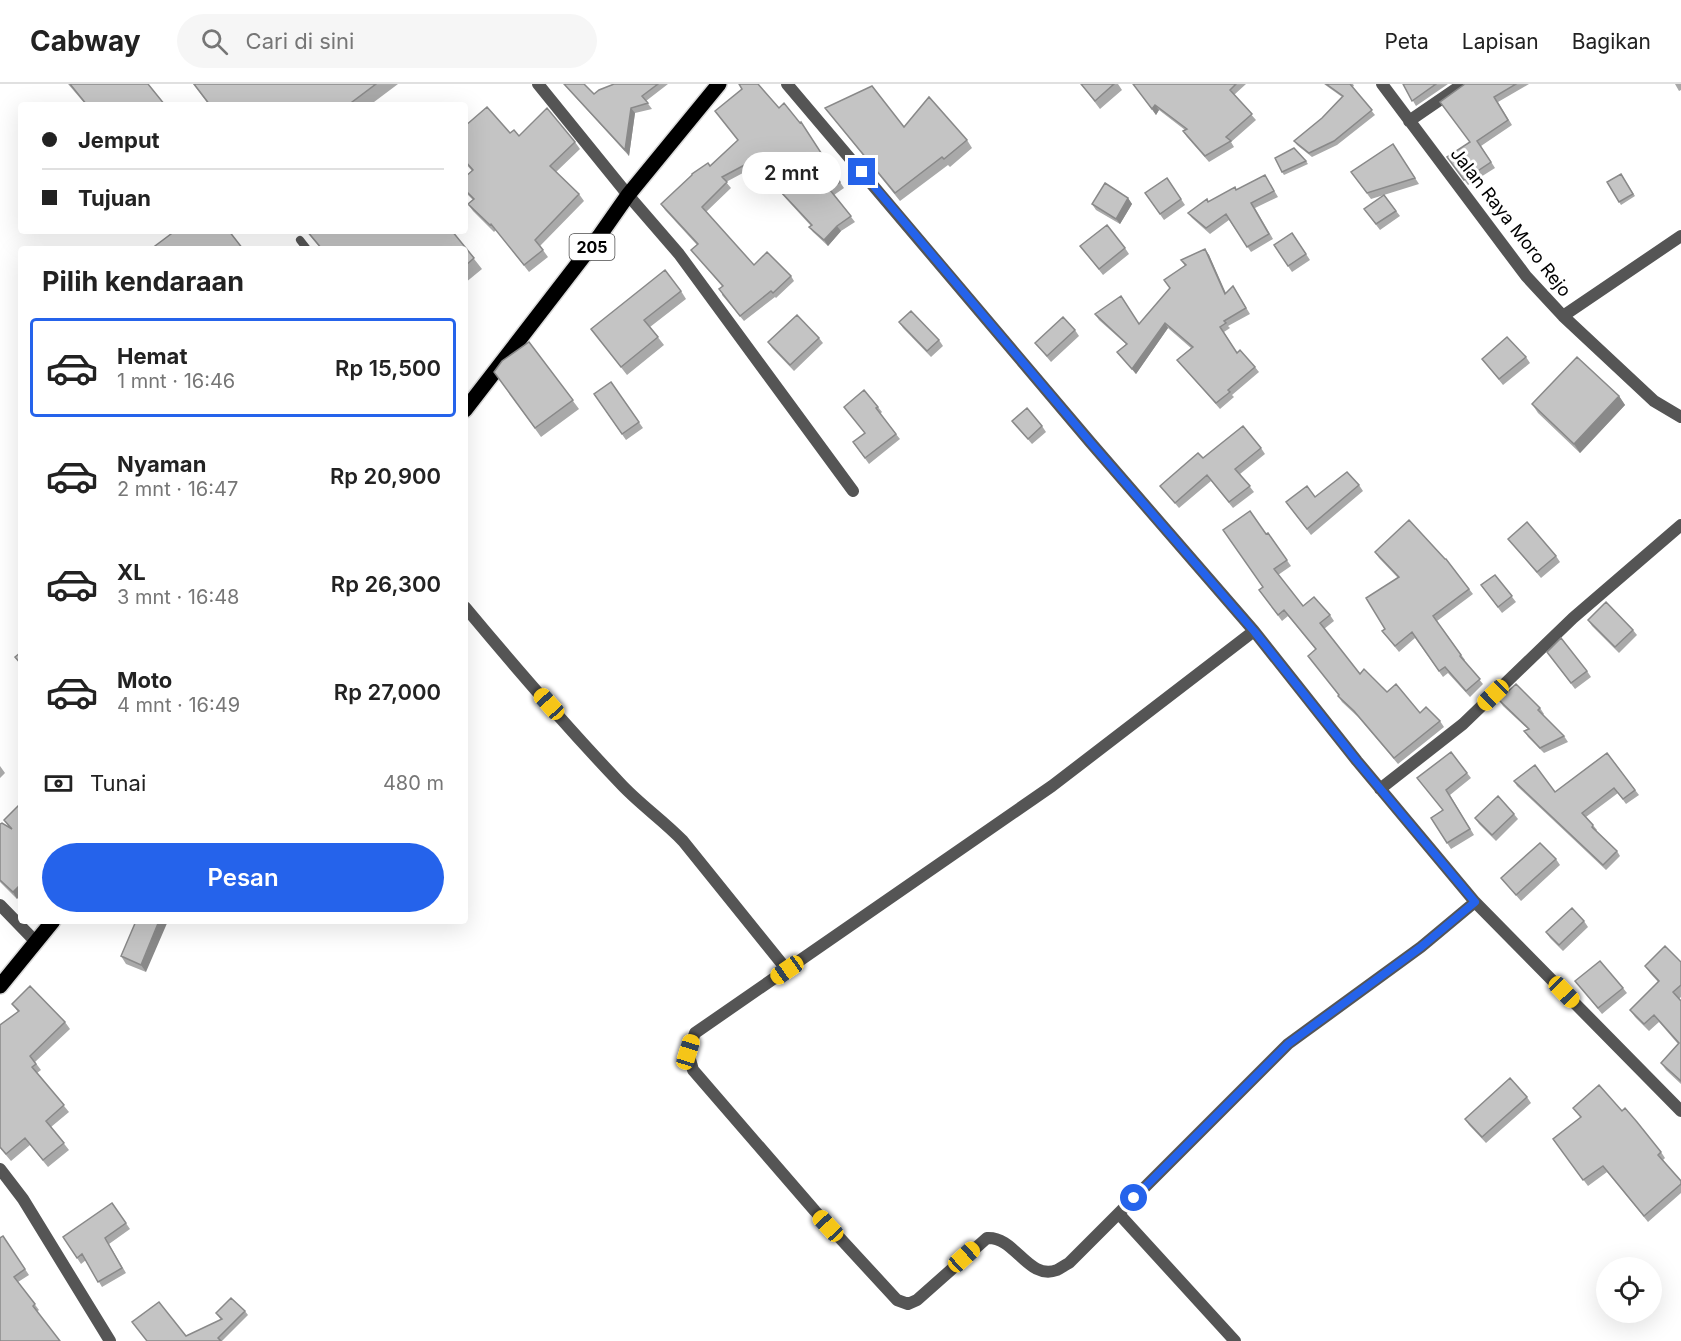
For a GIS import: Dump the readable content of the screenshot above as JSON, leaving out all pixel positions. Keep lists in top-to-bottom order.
{
  "streets": {
    "main road": ["205"],
    "street": ["Jalan Raya Moro Rejo"]
  },
  "page": {
    "header": "Cabway",
    "search": "Cari di sini",
    "nav": ["Peta", "Lapisan", "Bagikan"],
    "banner": ["Jemput", "Tujuan"],
    "bubble": "2 mnt",
    "heading": "Pilih kendaraan",
    "list": [
      {
        "name": "Hemat",
        "note": "1 mnt · 16:46",
        "value": "Rp 15,500"
      },
      {
        "name": "Nyaman",
        "note": "2 mnt · 16:47",
        "value": "Rp 20,900"
      },
      {
        "name": "XL",
        "note": "3 mnt · 16:48",
        "value": "Rp 26,300"
      },
      {
        "name": "Moto",
        "note": "4 mnt · 16:49",
        "value": "Rp 27,000"
      }
    ],
    "pay": ["Tunai", "480 m"],
    "buttons": "Pesan"
  }
}
